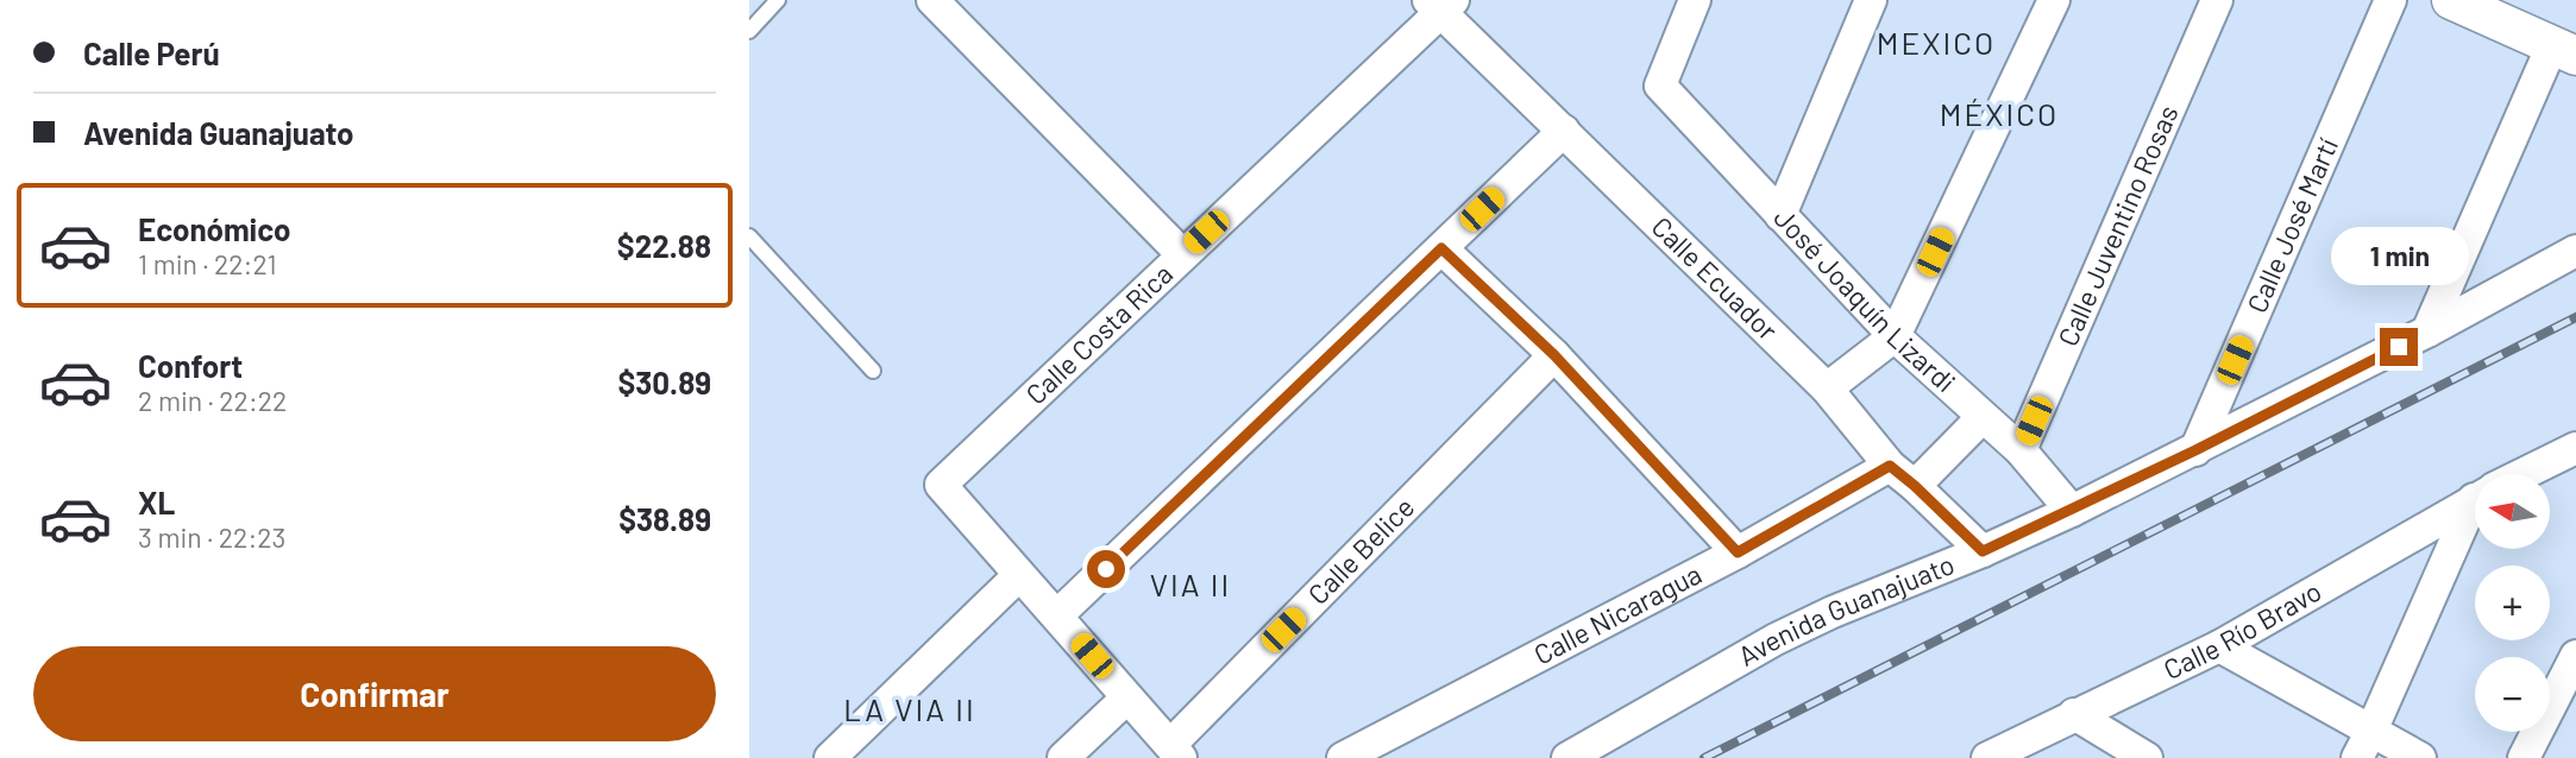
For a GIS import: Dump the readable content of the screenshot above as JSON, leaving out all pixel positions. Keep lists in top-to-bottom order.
{
  "streets": {
    "street": [
      "Calle Juventino Rosas",
      "Calle José Martí",
      "Calle Ecuador",
      "José Joaquín Lizardi",
      "Calle Costa Rica",
      "Calle Belice",
      "Avenida Guanajuato",
      "Calle Nicaragua",
      "Calle Río Bravo"
    ]
  },
  "crossings": [
    ["Calle Juventino Rosas", "José Joaquín Lizardi"],
    ["Calle José Martí", "Avenida Guanajuato"],
    ["Calle Ecuador", "Calle Costa Rica"],
    ["Calle Ecuador", "Avenida Guanajuato"],
    ["Calle Ecuador", "Calle Nicaragua"],
    ["José Joaquín Lizardi", "Avenida Guanajuato"]
  ],
  "districts": [
    "MEXICO",
    "MÉXICO",
    "VIA II",
    "LA VIA II"
  ],
  "north": "left",
  "page": {
    "banner": ["Calle Perú", "Avenida Guanajuato"],
    "list": [
      {
        "name": "Económico",
        "note": "1 min · 22:21",
        "value": "$22.88"
      },
      {
        "name": "Confort",
        "note": "2 min · 22:22",
        "value": "$30.89"
      },
      {
        "name": "XL",
        "note": "3 min · 22:23",
        "value": "$38.89"
      }
    ],
    "bubble": "1 min",
    "map_buttons": ["+", "−"],
    "buttons": "Confirmar"
  }
}
